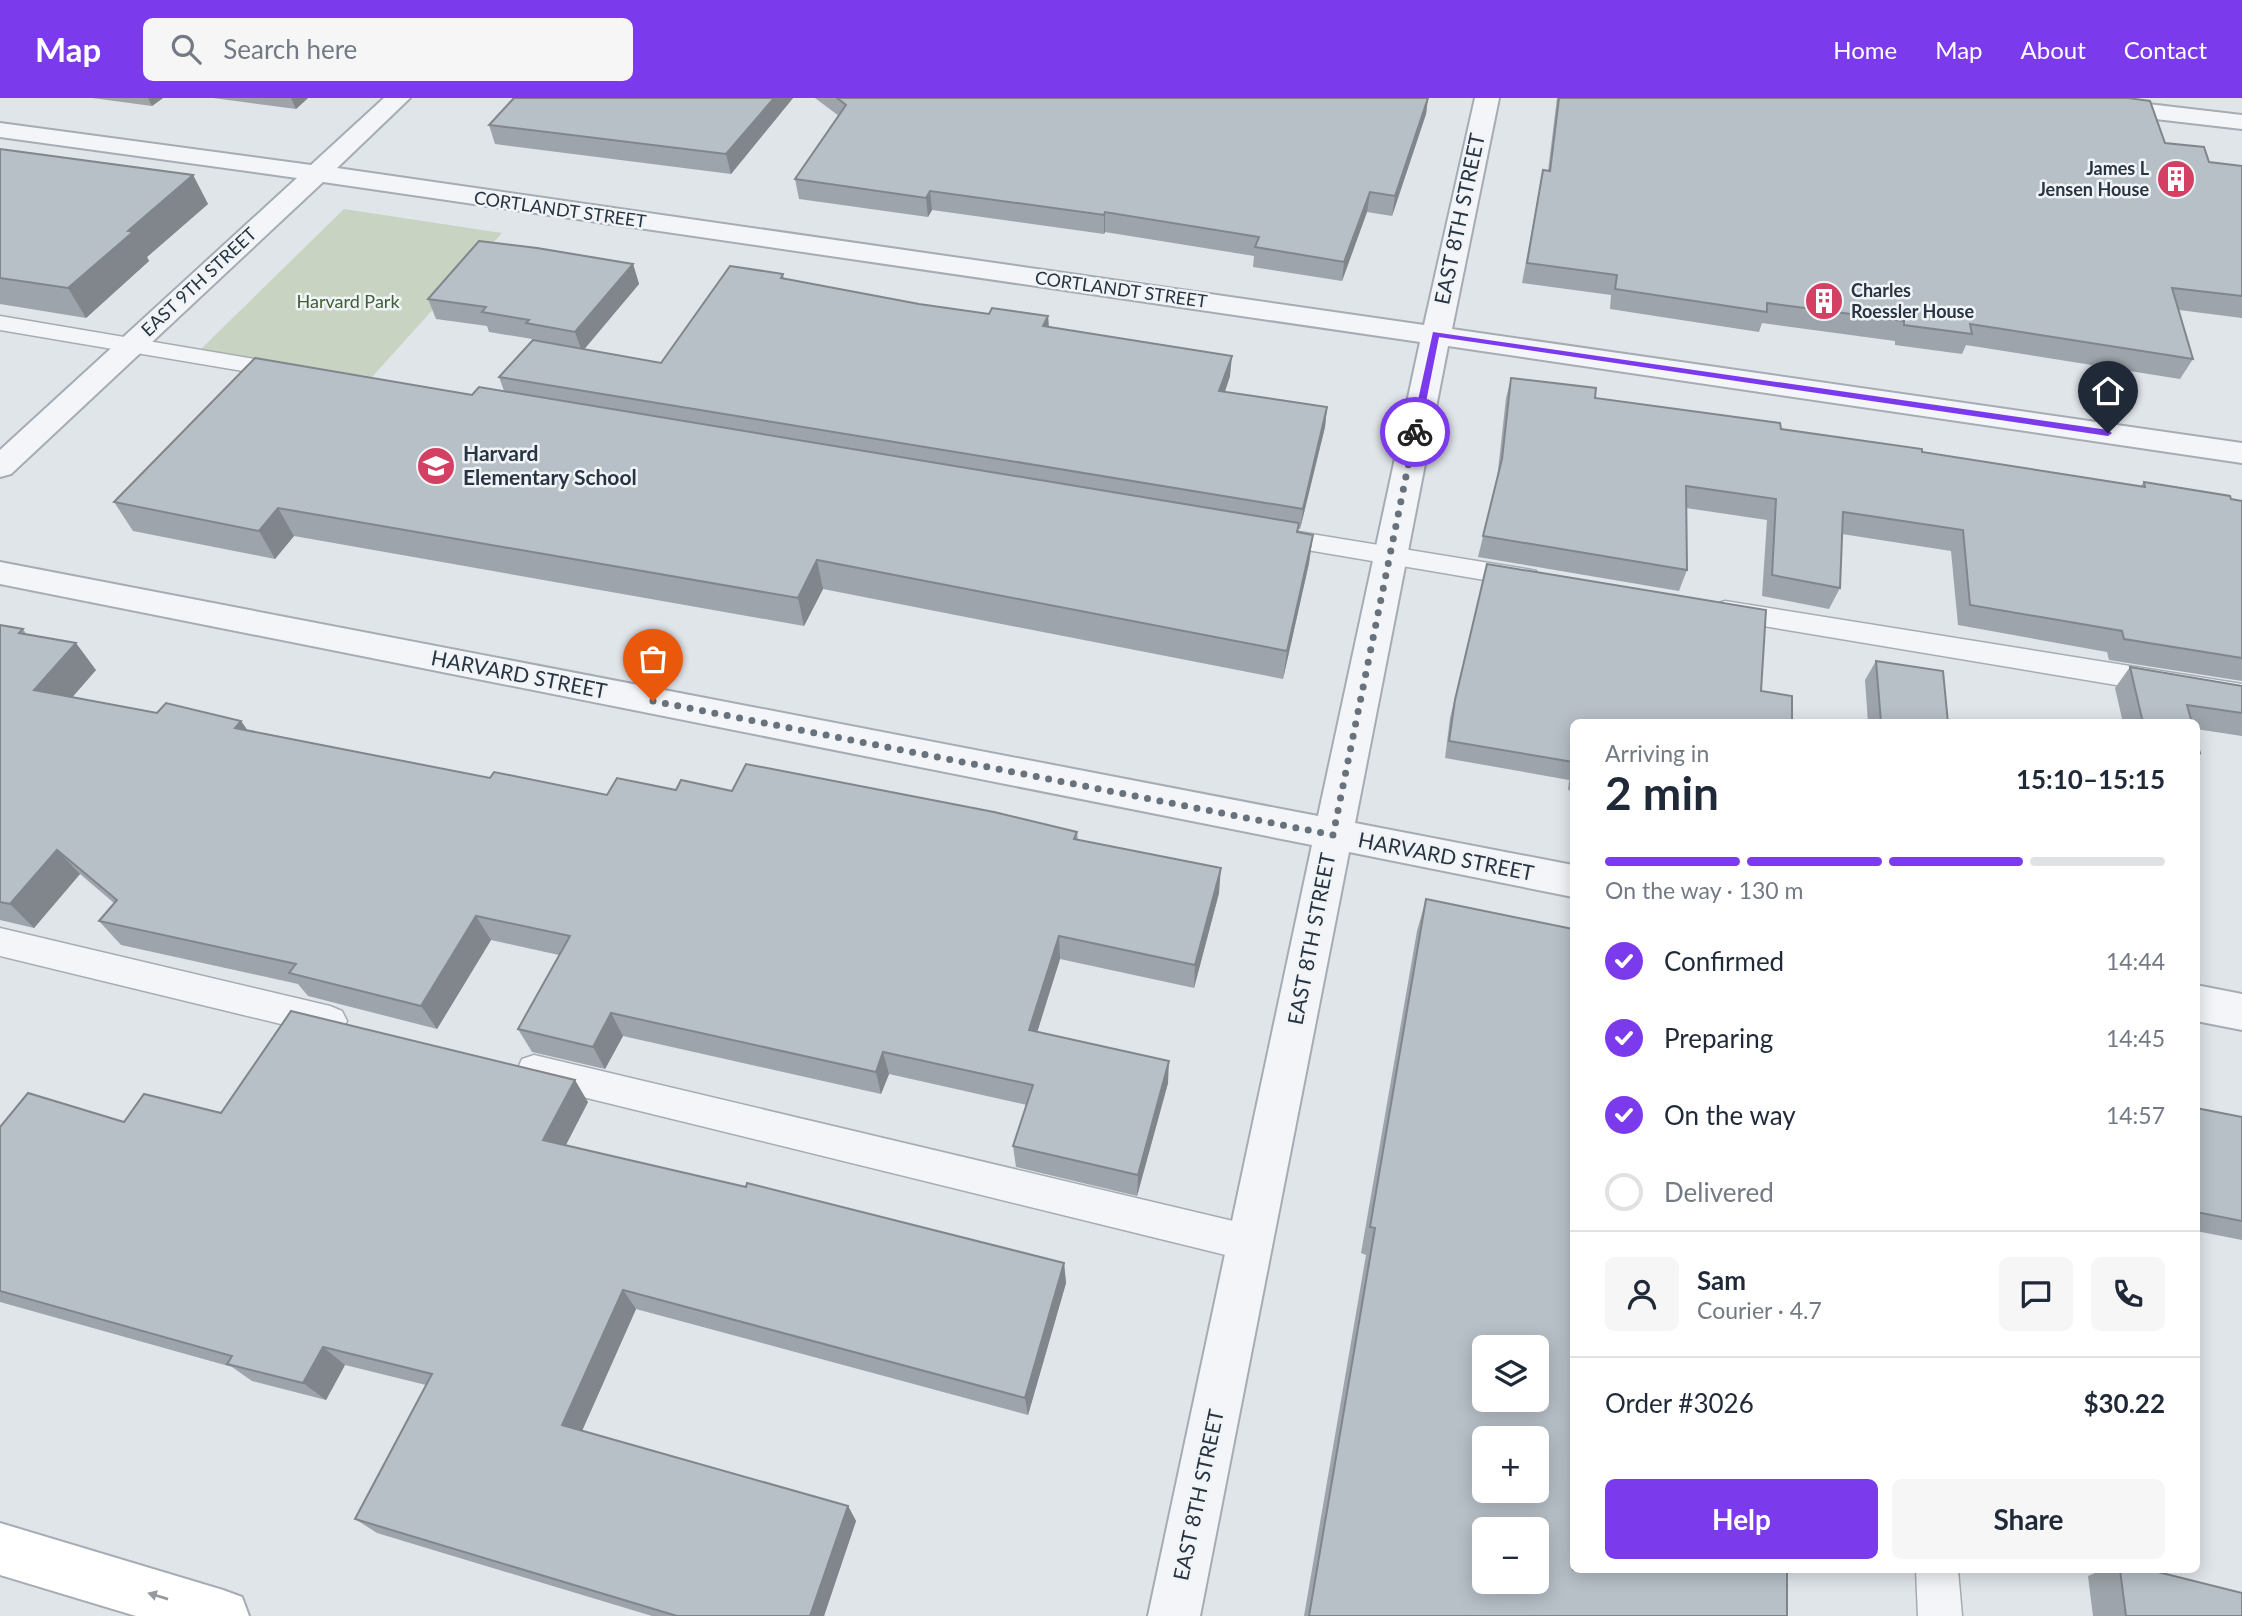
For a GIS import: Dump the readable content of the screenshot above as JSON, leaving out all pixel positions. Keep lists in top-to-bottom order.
{
  "streets": {
    "street": [
      "CORTLANDT STREET",
      "EAST 8TH STREET",
      "EAST 9TH STREET",
      "HARVARD STREET"
    ]
  },
  "crossings": [
    ["CORTLANDT STREET", "EAST 8TH STREET"],
    ["CORTLANDT STREET", "EAST 9TH STREET"],
    ["EAST 8TH STREET", "HARVARD STREET"]
  ],
  "parks": ["Harvard Park"],
  "places": {
    "building": ["James L Jensen House", "Charles Roessler House"],
    "school or university": ["Harvard Elementary School"]
  },
  "page": {
    "header": "Map",
    "search": "Search here",
    "nav": [
      "Home",
      "Map",
      "About",
      "Contact"
    ],
    "heading": ["2 min", "Arriving in", "15:10–15:15"],
    "panel": [
      "Sam",
      "Courier · 4.7",
      "Order #3026",
      "$30.22"
    ],
    "bar": "On the way · 130 m",
    "list": [
      ["Confirmed", "14:44"],
      ["Preparing", "14:45"],
      ["On the way", "14:57"],
      "Delivered"
    ],
    "map_buttons": ["+", "−"],
    "buttons": ["Help", "Share"]
  }
}
